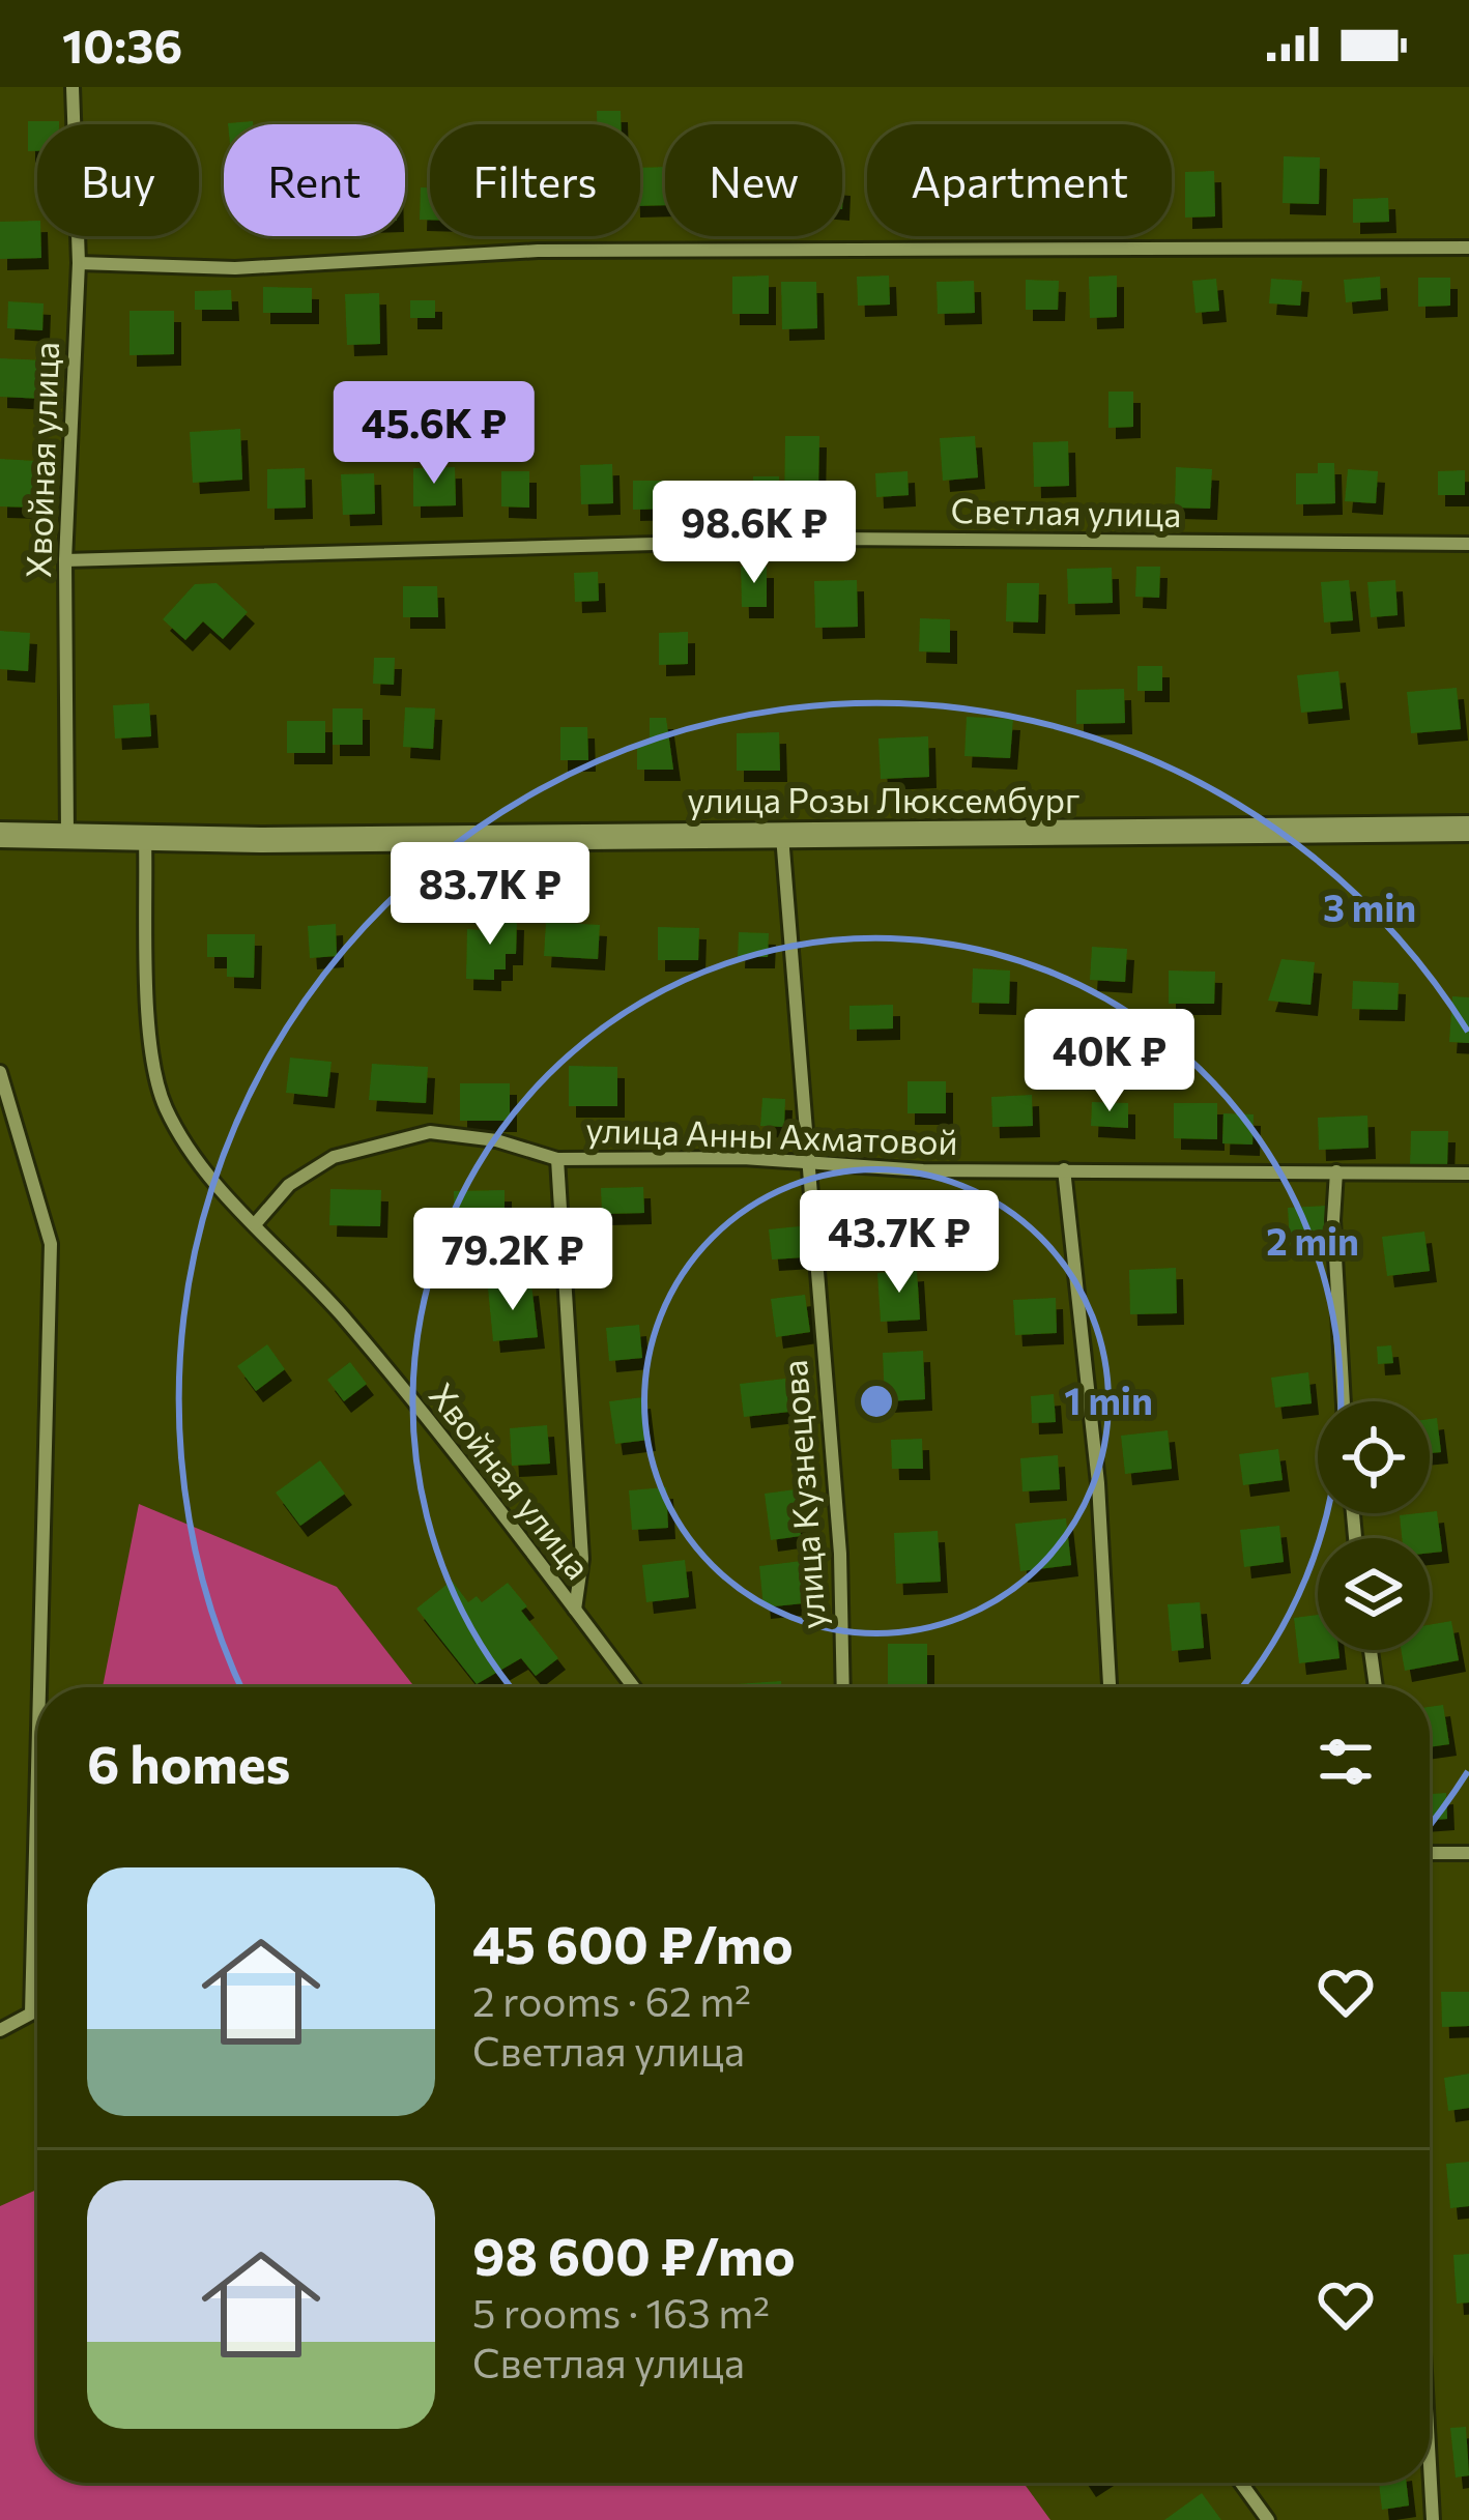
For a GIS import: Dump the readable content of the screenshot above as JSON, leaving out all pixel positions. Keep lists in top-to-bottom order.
{
  "streets": {
    "street": [
      "Хвойная улица",
      "Светлая улица",
      "улица Розы Люксембург",
      "улица Анны Ахматовой",
      "улица Кузнецова"
    ]
  },
  "crossings": [
    ["Хвойная улица", "Светлая улица"],
    ["Хвойная улица", "улица Розы Люксембург"],
    ["Хвойная улица", "улица Анны Ахматовой"],
    ["улица Розы Люксембург", "улица Кузнецова"],
    ["улица Анны Ахматовой", "улица Кузнецова"]
  ],
  "page": {
    "status": "10:36",
    "chip": [
      "Buy",
      "Rent",
      "Filters",
      "New",
      "Apartment"
    ],
    "price": [
      "45.6K ₽",
      "98.6K ₽",
      "83.7K ₽",
      "40K ₽",
      "43.7K ₽",
      "79.2K ₽"
    ],
    "heading": "6 homes",
    "list": [
      {
        "name": "45 600 ₽/mo",
        "note": "2 rooms · 62 m² · Светлая улица"
      },
      {
        "name": "98 600 ₽/mo",
        "note": "5 rooms · 163 m² · Светлая улица"
      }
    ]
  },
  "rings": ["3 min", "2 min", "1 min"]
}
